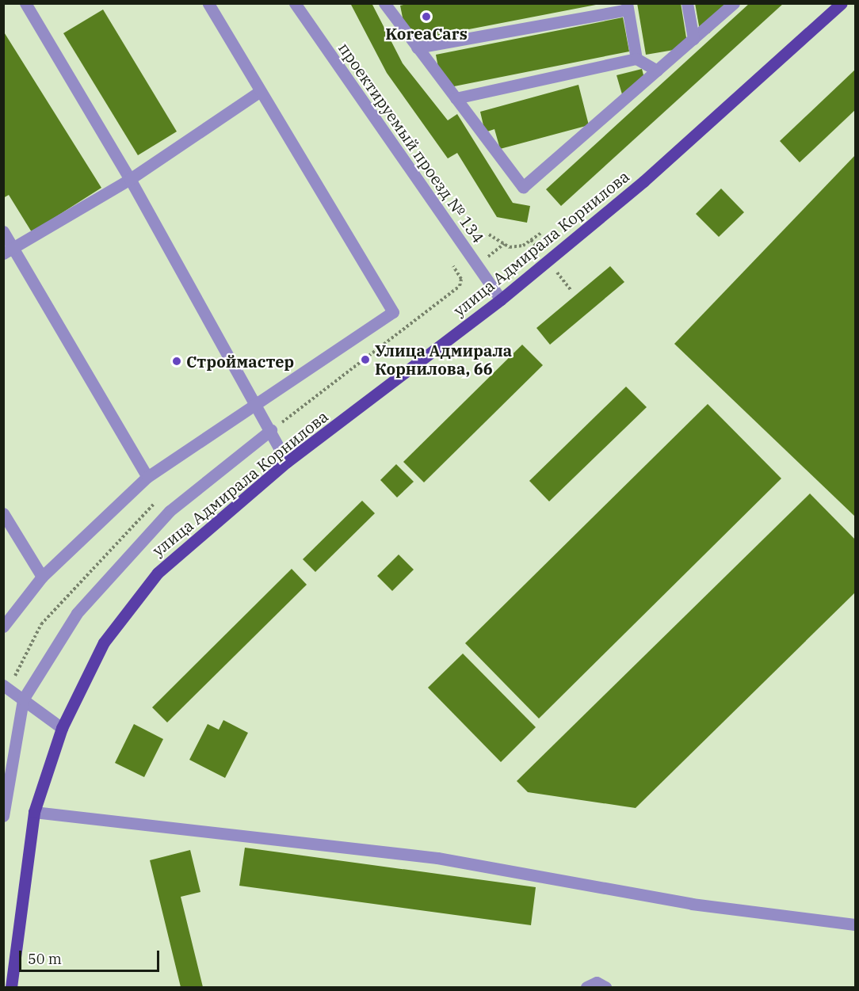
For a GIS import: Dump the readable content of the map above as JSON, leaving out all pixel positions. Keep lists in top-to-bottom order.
{
  "streets": {
    "main road": ["улица Адмирала Корнилова"],
    "street": ["проектируемый проезд № 134"]
  },
  "crossings": [
    ["проектируемый проезд № 134", "улица Адмирала Корнилова"]
  ],
  "places": ["KoreaCars", "Улица Адмирала Корнилова, 66", "Строймастер"],
  "scale_bar": "50 m"
}
